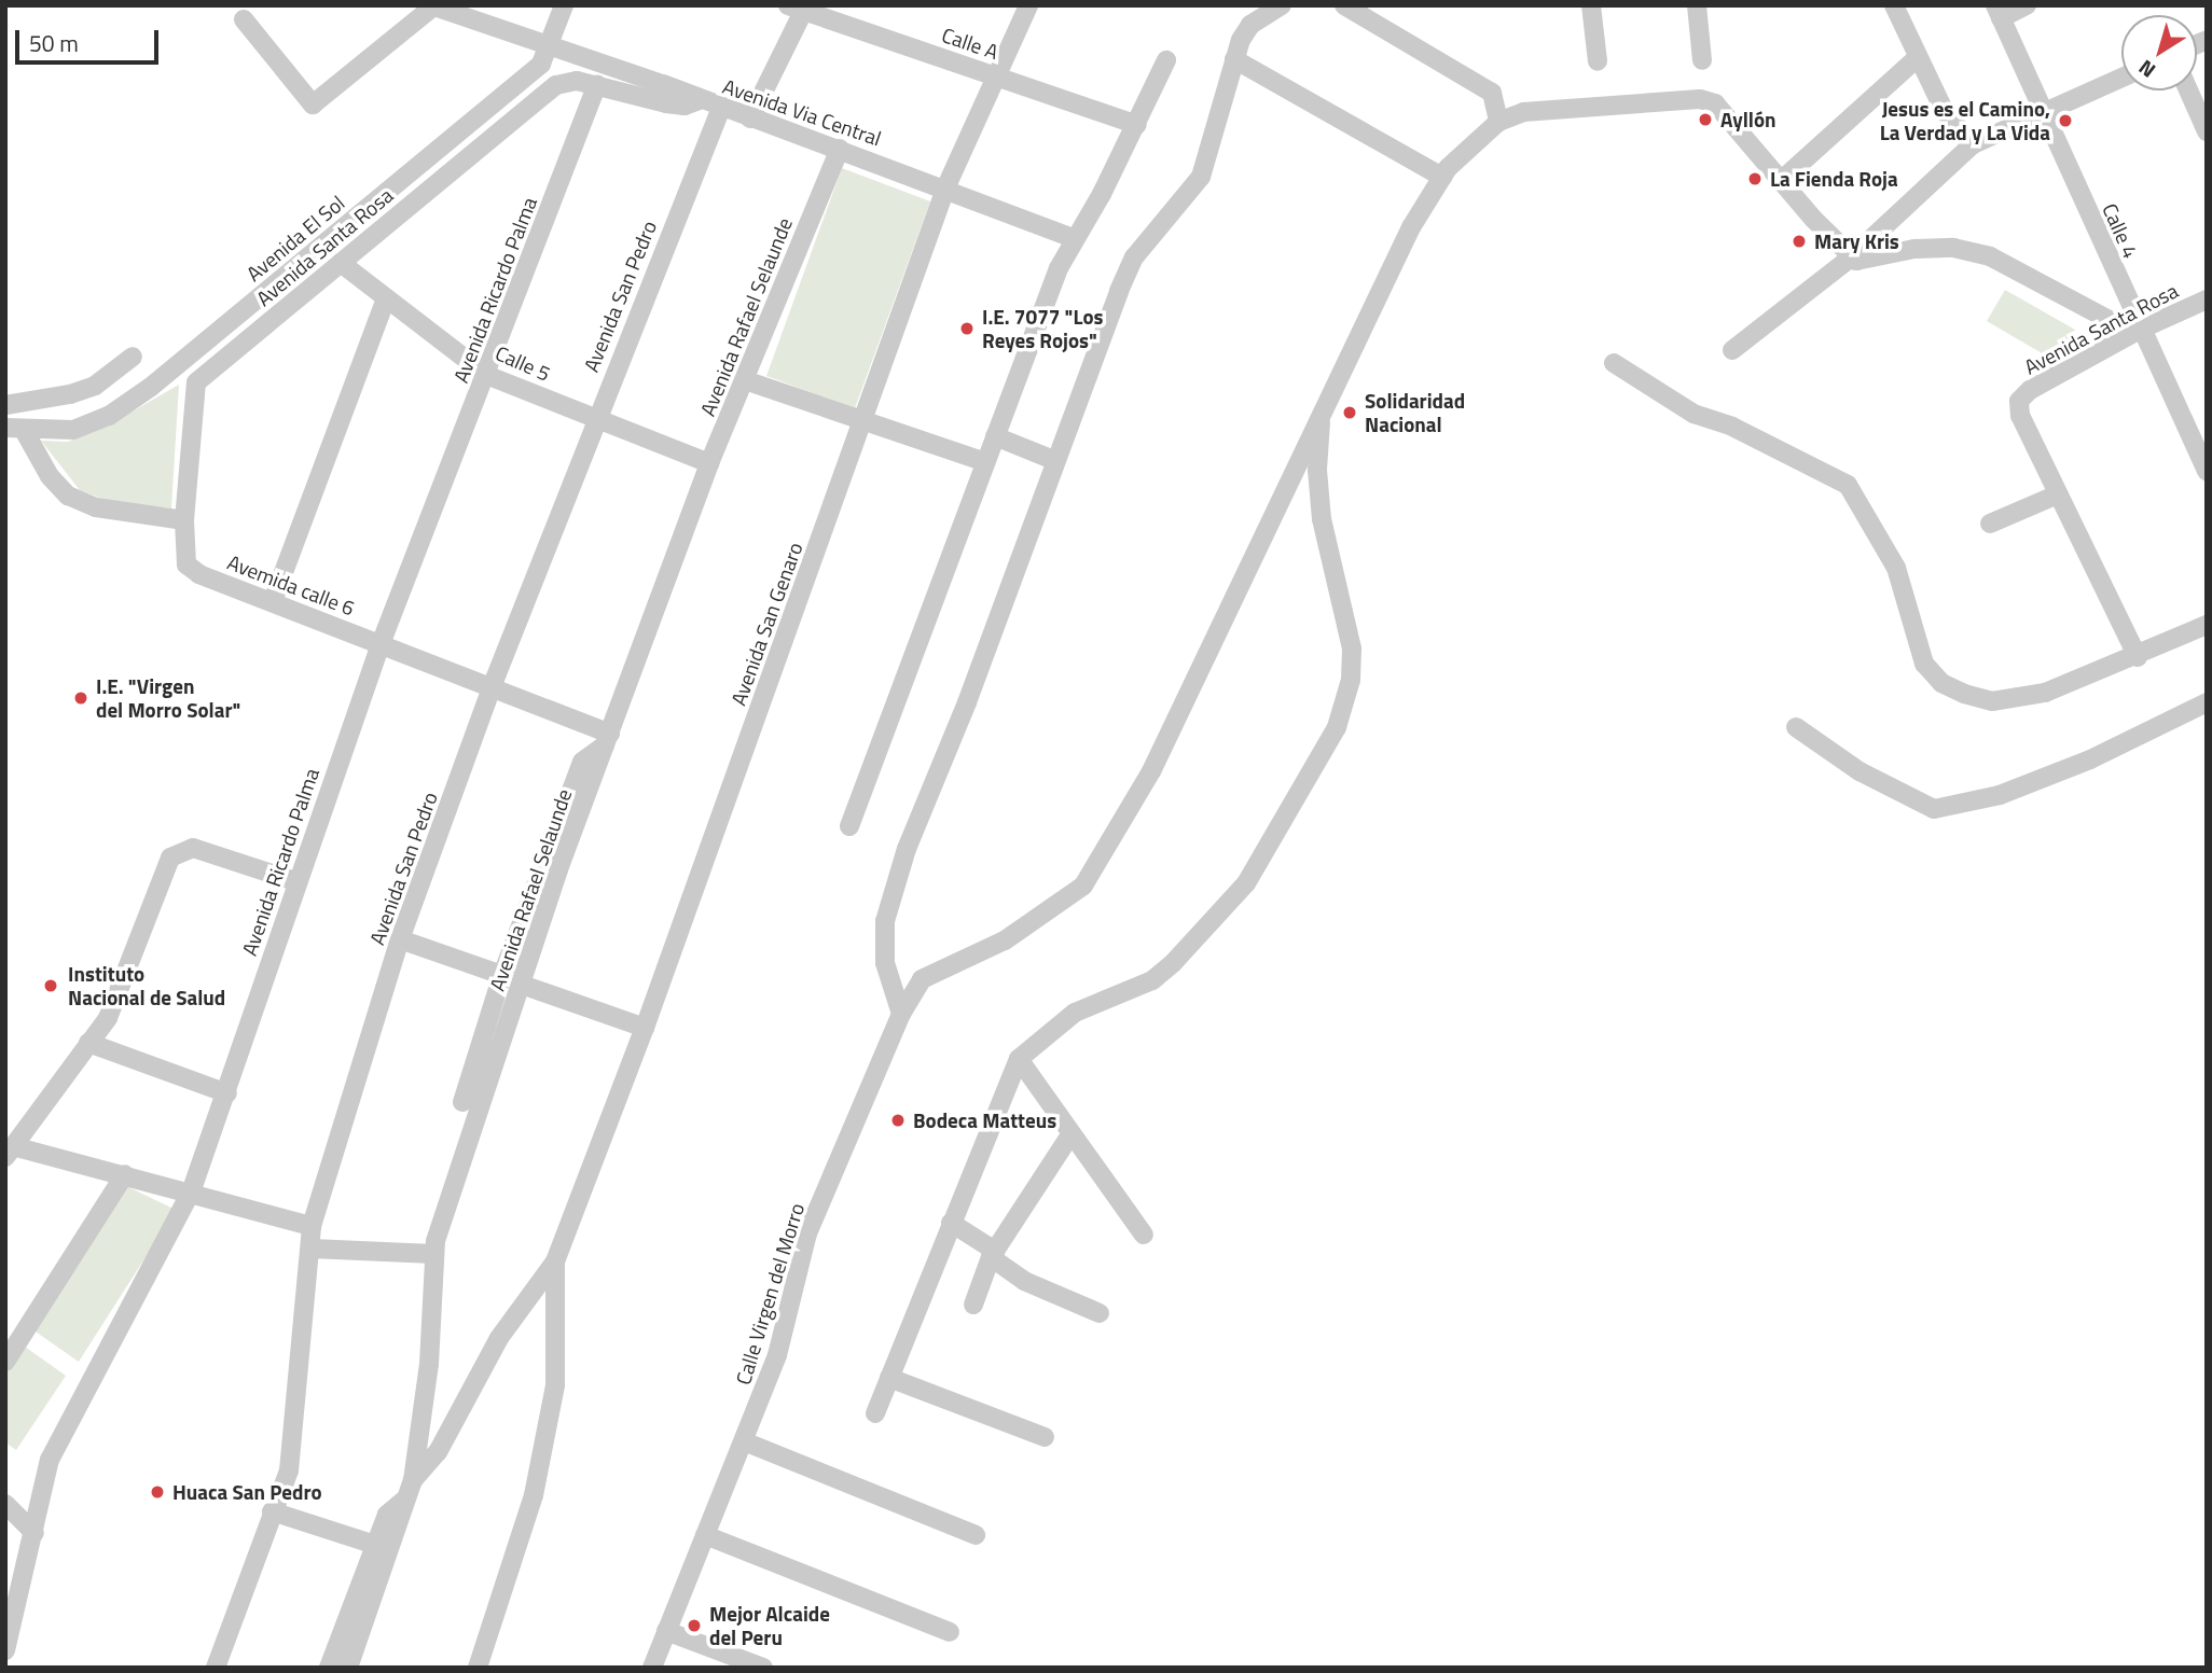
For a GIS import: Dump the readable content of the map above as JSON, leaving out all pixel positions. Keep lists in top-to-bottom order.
{
  "streets": {
    "street": [
      "Calle A",
      "Avenida Via Central",
      "Calle 4",
      "Avenida El Sol",
      "Avenida Santa Rosa",
      "Avenida Ricardo Palma",
      "Avenida San Pedro",
      "Avenida Rafael Selaunde",
      "Calle 5",
      "Avemida calle 6",
      "Avenida San Genaro",
      "Calle Virgen del Morro"
    ]
  },
  "crossings": [
    ["Calle A", "Avenida San Genaro"],
    ["Avenida Via Central", "Avenida Santa Rosa"],
    ["Avenida Via Central", "Avenida Ricardo Palma"],
    ["Avenida Via Central", "Avenida San Pedro"],
    ["Avenida Via Central", "Avenida Rafael Selaunde"],
    ["Avenida Via Central", "Avenida San Genaro"],
    ["Calle 4", "Avenida Santa Rosa"],
    ["Avenida Santa Rosa", "Avenida Ricardo Palma"],
    ["Avenida Santa Rosa", "Calle 5"],
    ["Avenida Santa Rosa", "Avemida calle 6"],
    ["Avenida Ricardo Palma", "Calle 5"],
    ["Avenida Ricardo Palma", "Avemida calle 6"],
    ["Avenida San Pedro", "Calle 5"],
    ["Avenida San Pedro", "Avemida calle 6"],
    ["Avenida Rafael Selaunde", "Calle 5"],
    ["Avenida Rafael Selaunde", "Avemida calle 6"]
  ],
  "places": [
    "Ayllón",
    "Jesus es el Camino, La Verdad y La Vida",
    "La Fienda Roja",
    "Mary Kris",
    "I.E. 7077 \"Los Reyes Rojos\"",
    "Solidaridad Nacional",
    "I.E. \"Virgen del Morro Solar\"",
    "Instituto Nacional de Salud",
    "Bodeca Matteus",
    "Huaca San Pedro",
    "Mejor Alcaide del Peru"
  ],
  "scale_bar": "50 m",
  "north": "bottom left"
}
